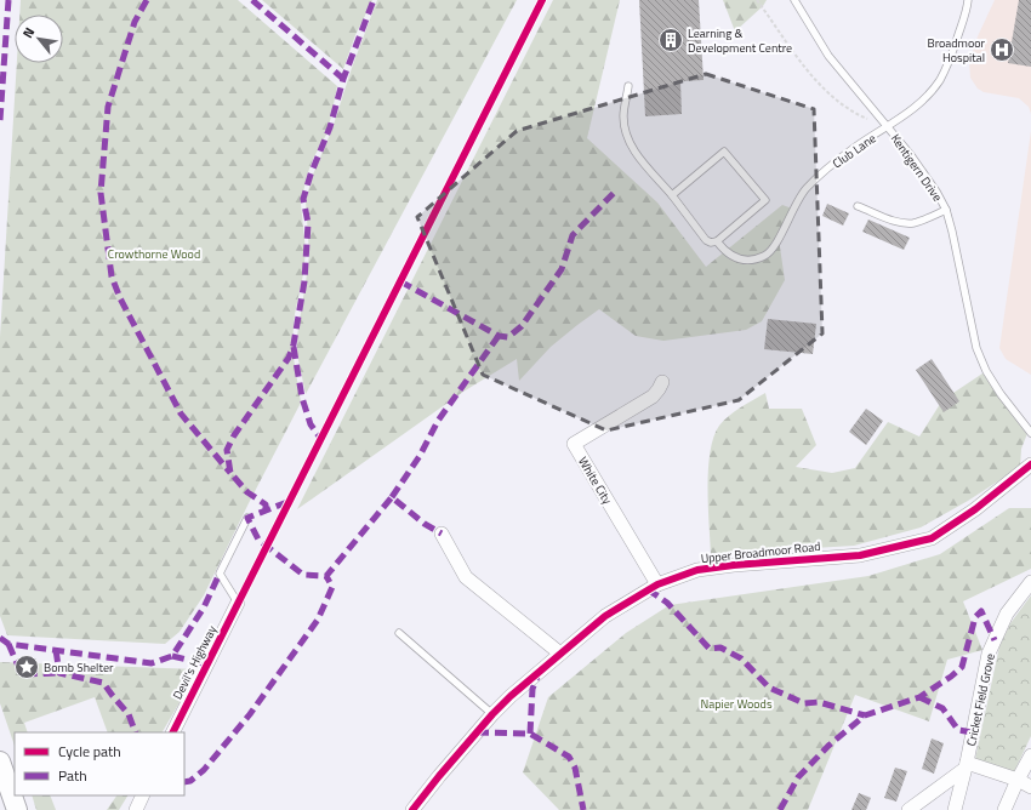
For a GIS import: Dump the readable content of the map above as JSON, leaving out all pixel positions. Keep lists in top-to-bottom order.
{
  "streets": {
    "street": [
      "White City",
      "Upper Broadmoor Road",
      "Devil's Highway",
      "Cricket Field Grove"
    ],
    "lane": ["Club Lane", "Kentigern Drive"]
  },
  "crossings": [
    ["Club Lane", "Kentigern Drive"],
    ["White City", "Upper Broadmoor Road"]
  ],
  "parks": ["Crowthorne Wood", "Napier Woods"],
  "places": {
    "building": ["Learning & Development Centre"],
    "hospital": ["Broadmoor Hospital"],
    "place": ["Bomb Shelter"]
  },
  "legend": ["Cycle path", "Path"],
  "north": "top left"
}
